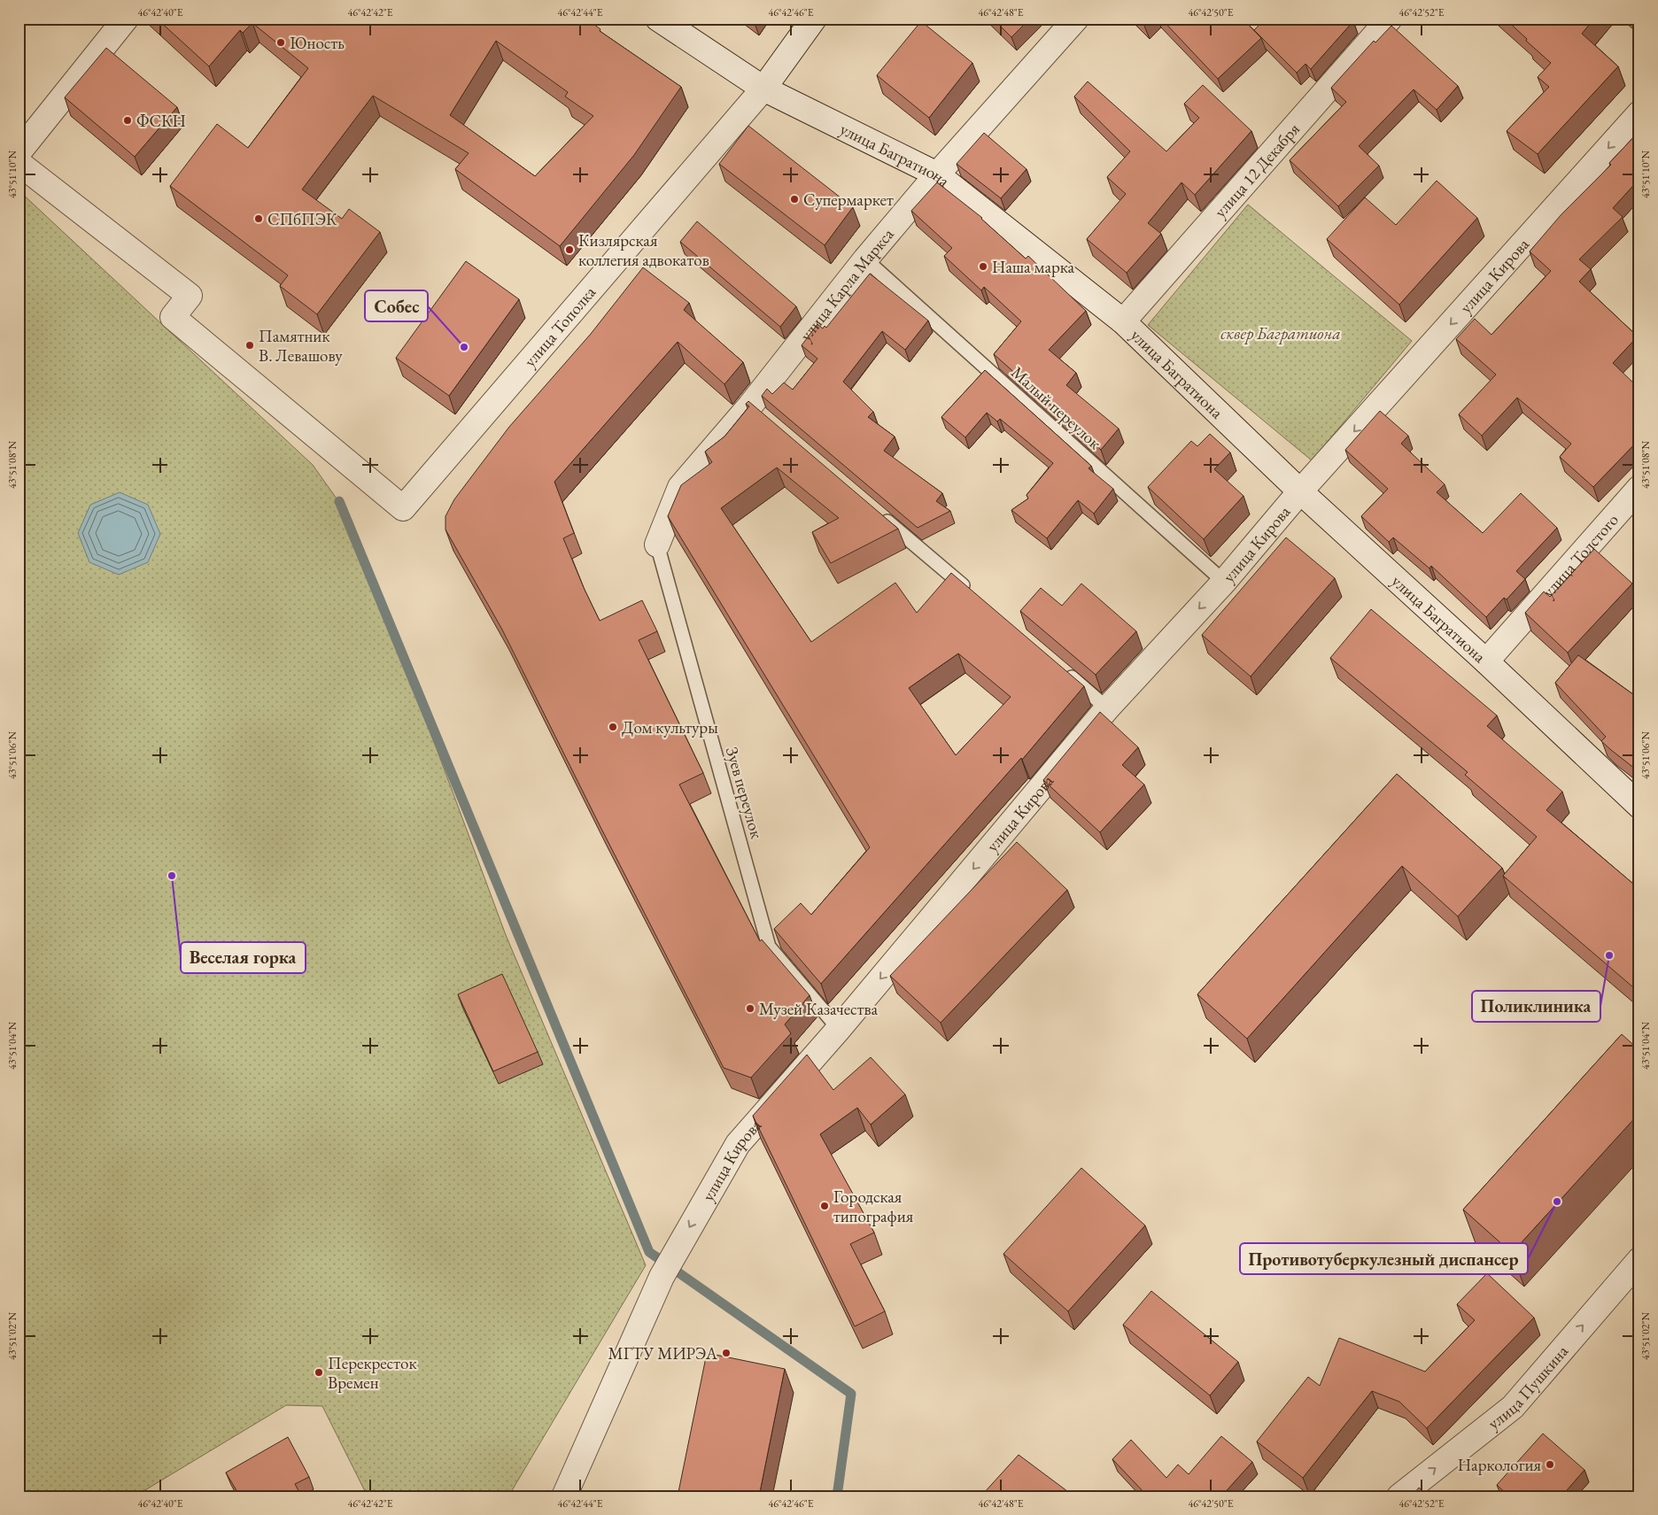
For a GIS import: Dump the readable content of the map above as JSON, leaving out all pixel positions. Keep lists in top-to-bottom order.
{
  "streets": {
    "street": [
      "улица Багратиона",
      "улица 12 Декабря",
      "улица Кирова",
      "улица Карла Маркса",
      "улица Тополка",
      "улица Толстого",
      "улица Пушкина"
    ],
    "lane": ["Малый переулок", "Зуев переулок"]
  },
  "crossings": [
    ["улица Багратиона", "улица 12 Декабря"],
    ["улица Багратиона", "улица Кирова"],
    ["улица Багратиона", "улица Карла Маркса"],
    ["улица Багратиона", "улица Тополка"],
    ["улица Багратиона", "улица Толстого"],
    ["улица Кирова", "Малый переулок"],
    ["улица Кирова", "Зуев переулок"],
    ["улица Карла Маркса", "Малый переулок"],
    ["улица Карла Маркса", "Зуев переулок"]
  ],
  "one_way": ["улица Кирова", "улица Пушкина"],
  "parks": ["сквер Багратиона"],
  "places": [
    "Юность",
    "ФСКН",
    "Супермаркет",
    "СПбПЭК",
    "Кизлярская коллегия адвокатов",
    "Наша марка",
    "Памятник В. Левашову",
    "Собес",
    "Дом культуры",
    "Веселая горка",
    "Поликлиника",
    "Музей Казачества",
    "Противотуберкулезный диспансер",
    "Городская типография",
    "МГТУ МИРЭА",
    "Перекресток Времен",
    "Наркология"
  ],
  "coordinates": [
    "46°42'40\"E",
    "46°42'42\"E",
    "46°42'44\"E",
    "46°42'46\"E",
    "46°42'48\"E",
    "46°42'50\"E",
    "46°42'52\"E",
    "43°51'10\"N",
    "43°51'08\"N",
    "43°51'06\"N",
    "43°51'04\"N",
    "43°51'02\"N"
  ]
}
